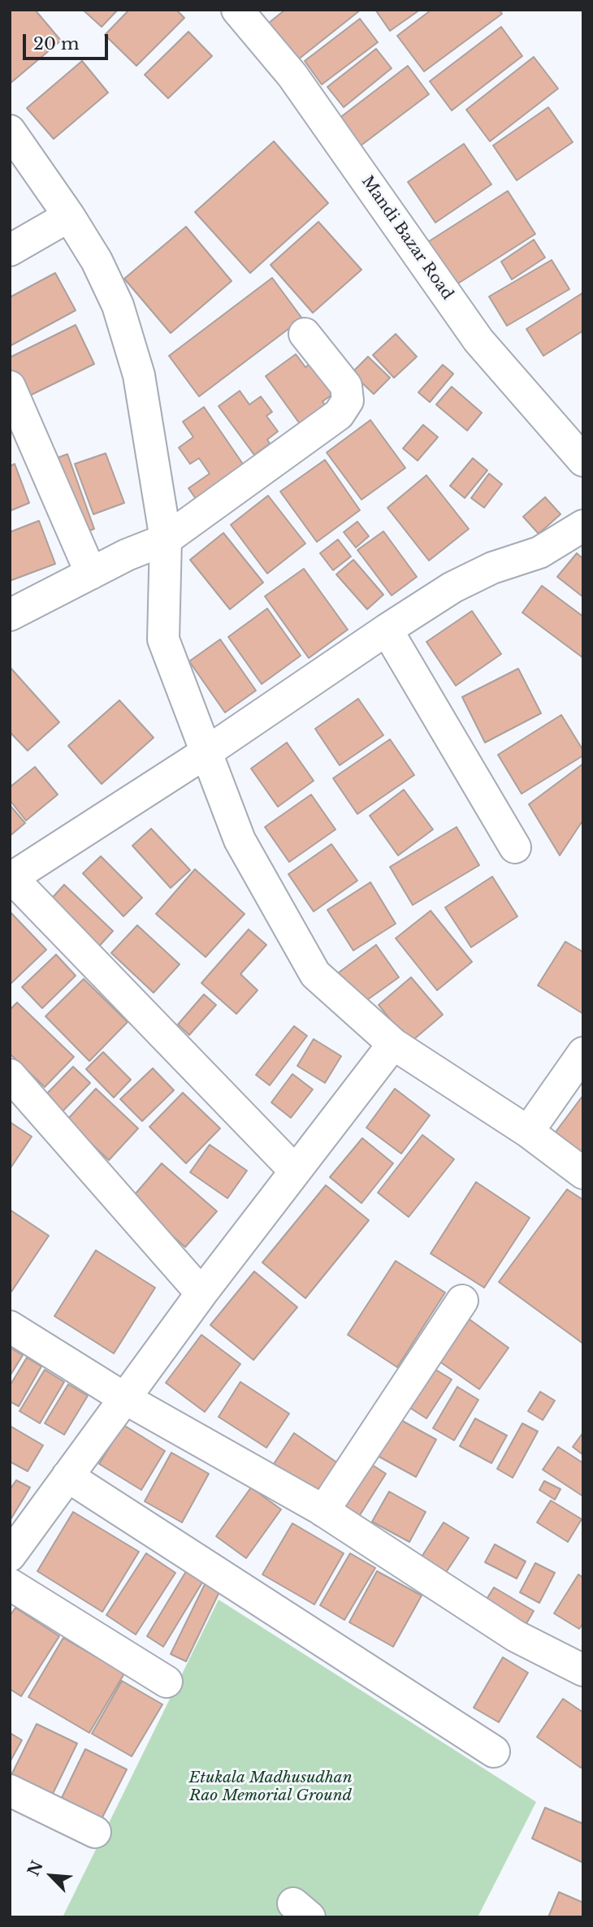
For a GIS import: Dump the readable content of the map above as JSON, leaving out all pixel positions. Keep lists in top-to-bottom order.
{
  "streets": {
    "street": ["Mandi Bazar Road"]
  },
  "parks": ["Etukala Madhusudhan Rao Memorial Ground"],
  "scale_bar": "20 m",
  "north": "top left"
}
